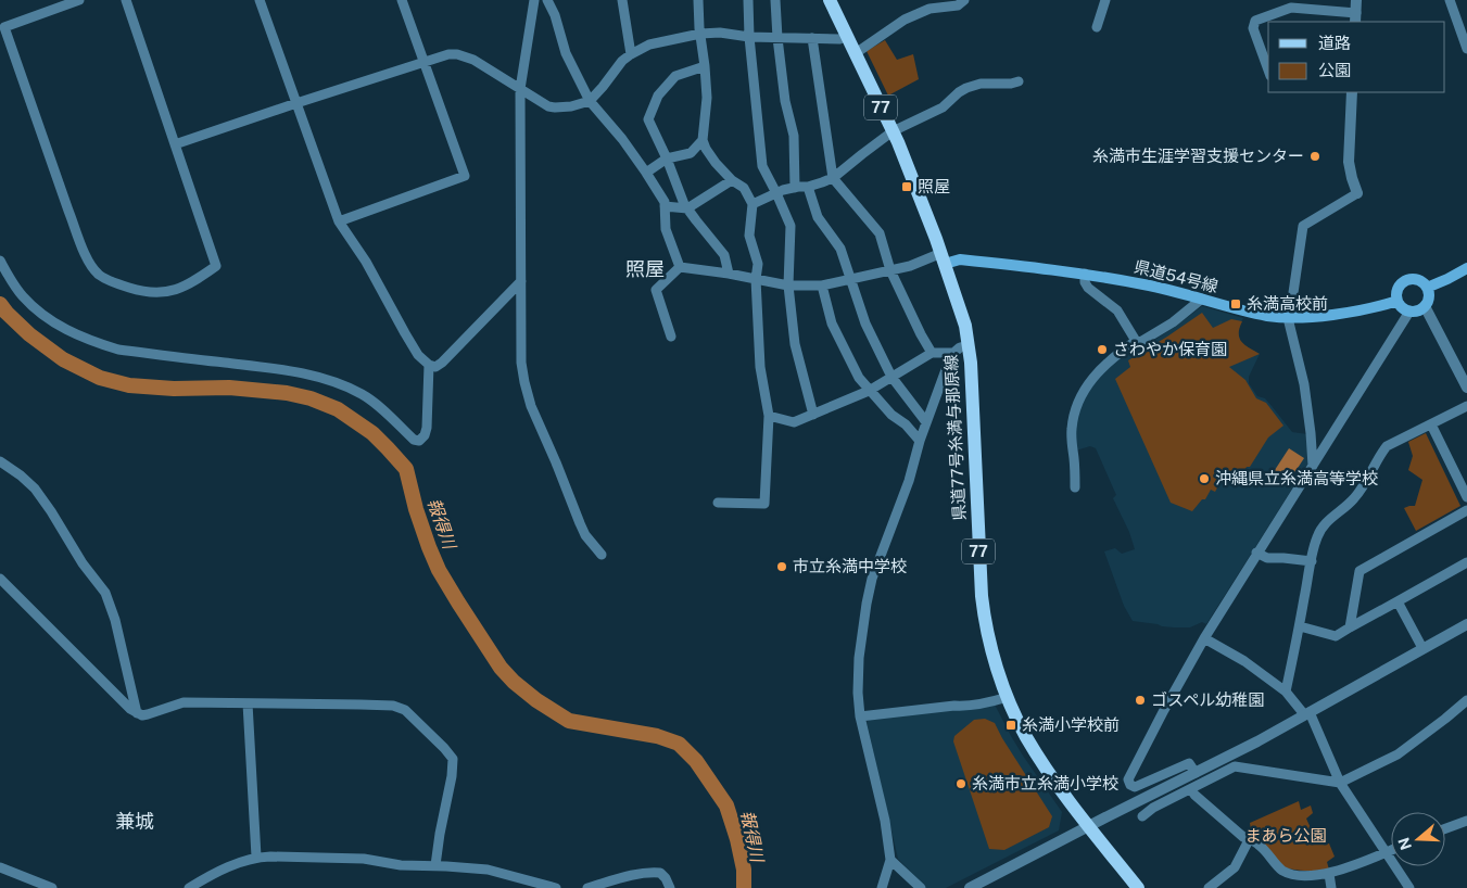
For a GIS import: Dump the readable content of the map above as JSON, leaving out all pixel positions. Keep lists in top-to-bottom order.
{
  "streets": {
    "main road": ["77", "県道54号線", "県道77号糸満与那原線"]
  },
  "crossings": [
    ["県道54号線", "県道77号糸満与那原線"]
  ],
  "districts": ["照屋", "兼城"],
  "water": ["報得川"],
  "parks": ["まあら公園"],
  "places": {
    "other": [
      "糸満市生涯学習支援センター",
      "さわやか保育園",
      "沖縄県立糸満高等学校",
      "市立糸満中学校",
      "ゴスペル幼稚園",
      "糸満市立糸満小学校"
    ],
    "transit": ["照屋", "糸満高校前", "糸満小学校前"]
  },
  "legend": ["道路", "公園"],
  "north": "left"
}
